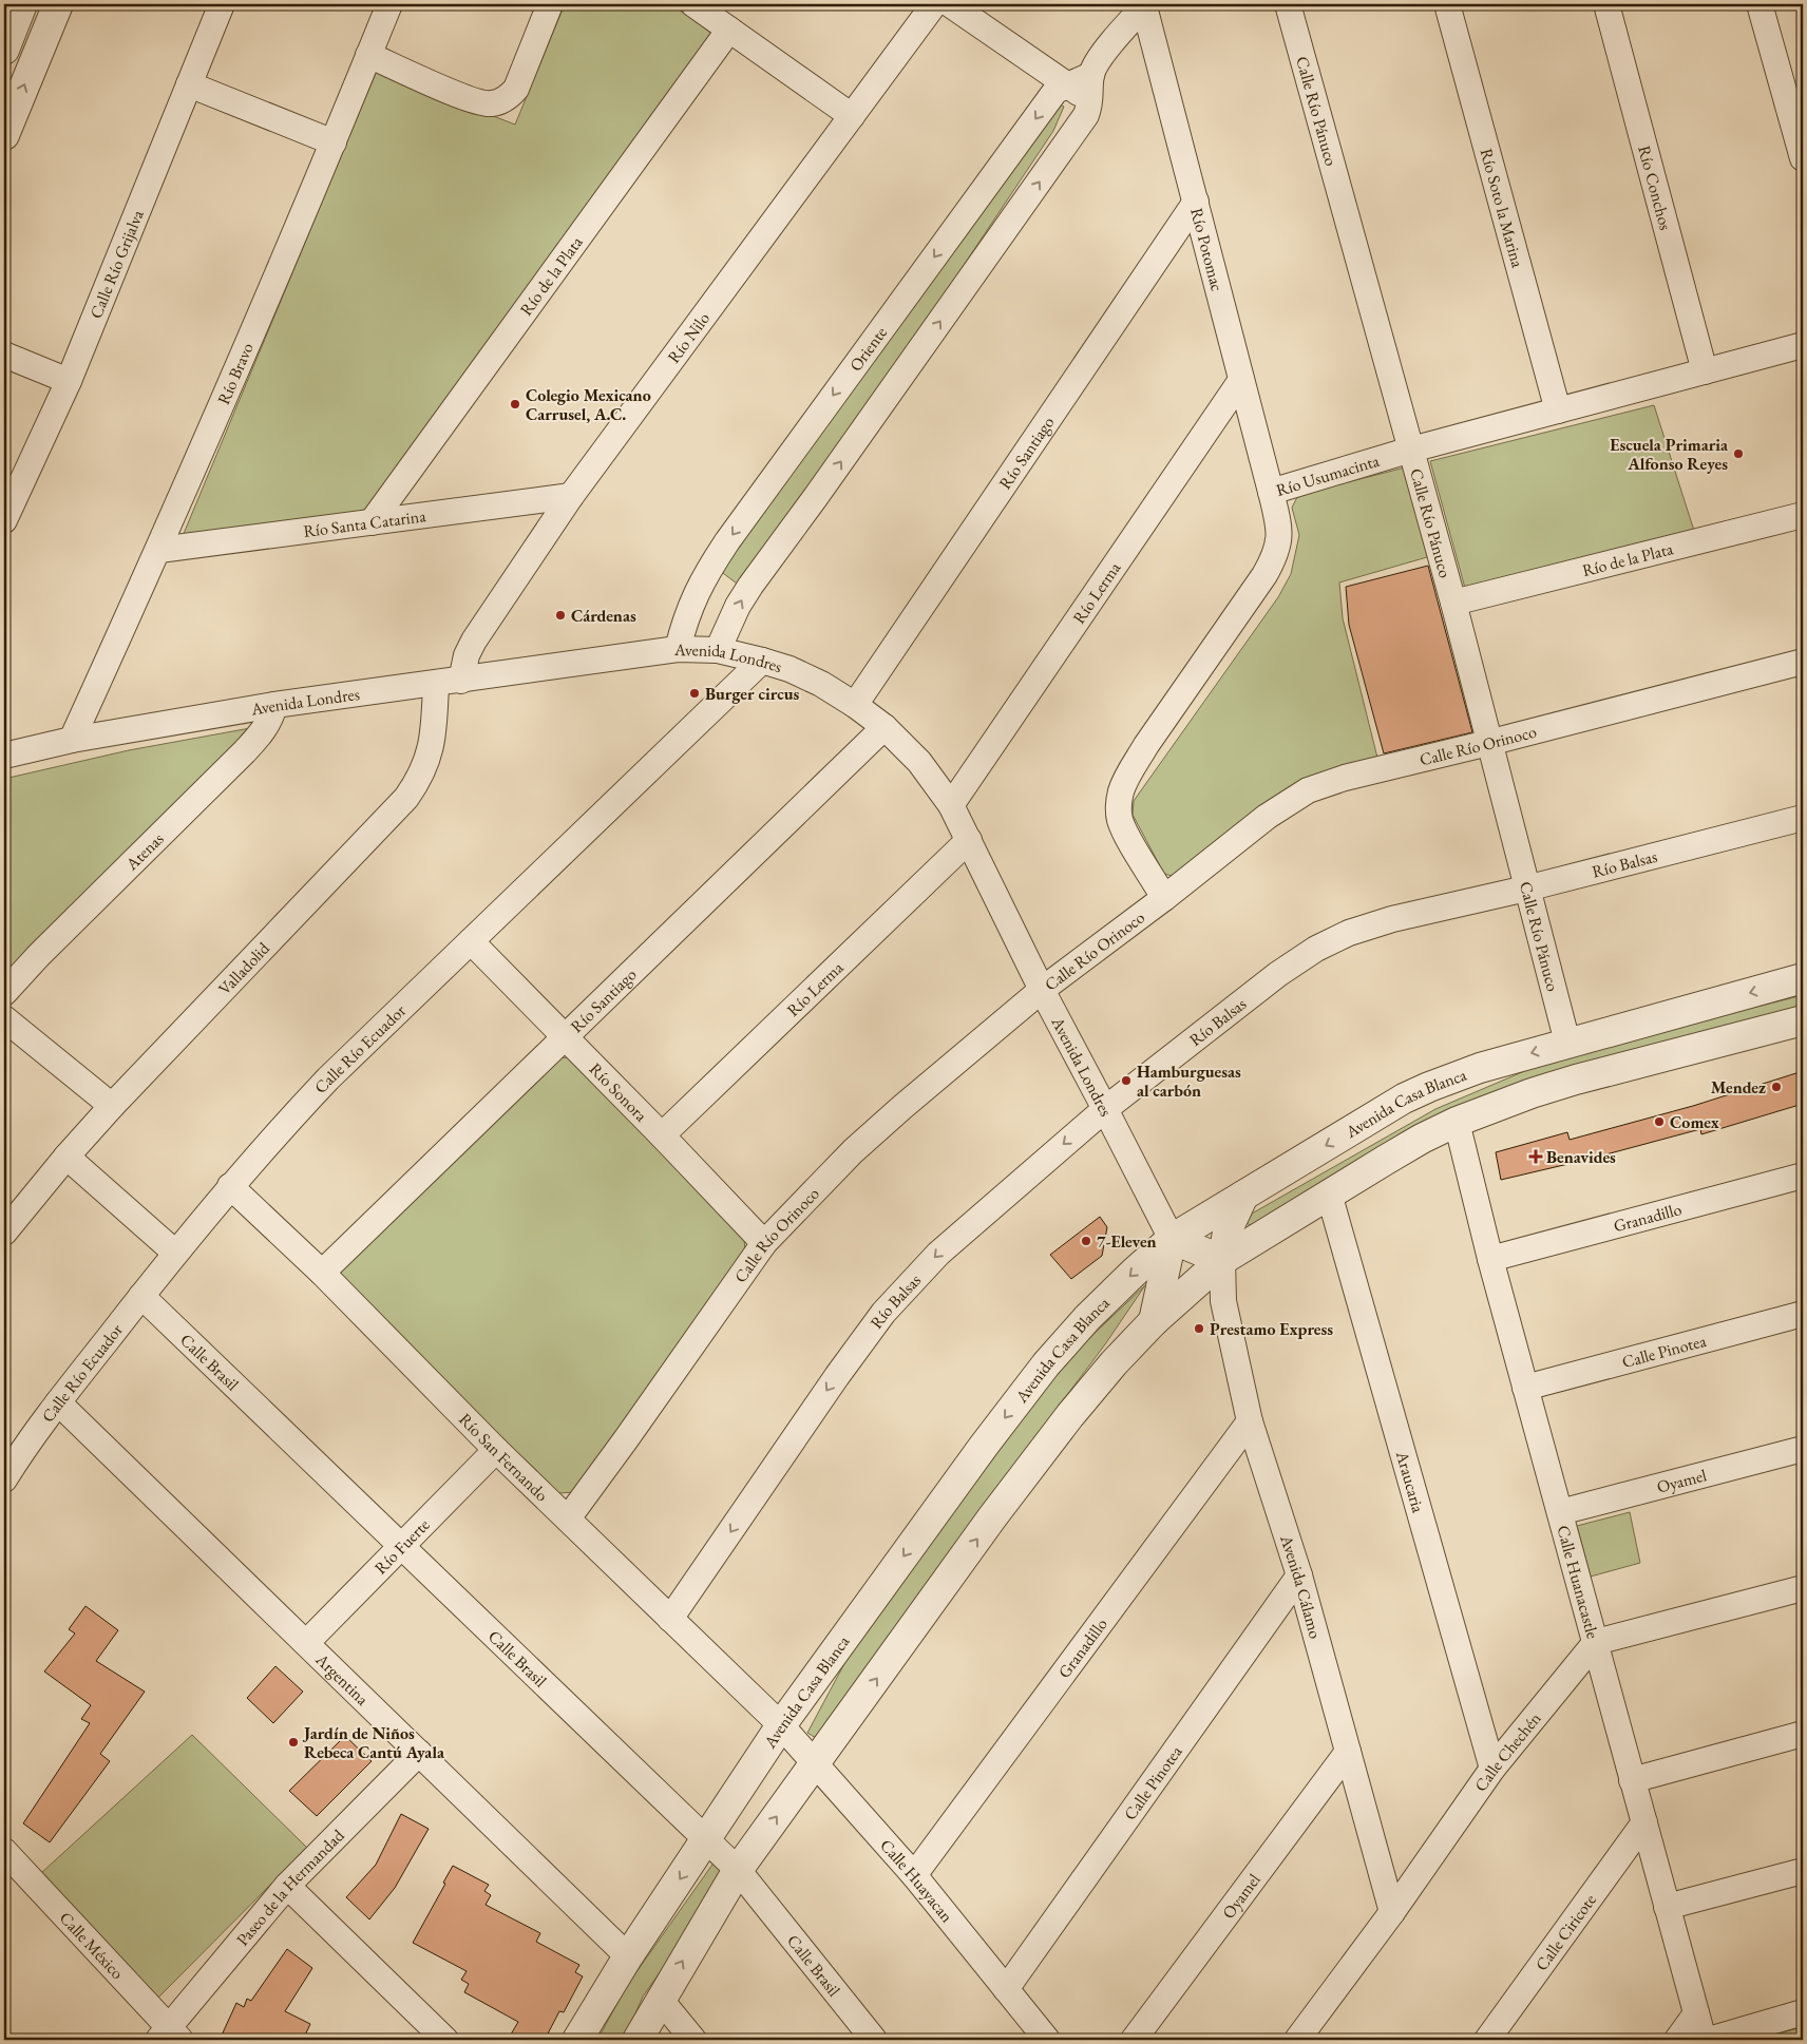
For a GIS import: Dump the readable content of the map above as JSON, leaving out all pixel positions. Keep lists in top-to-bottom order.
{
  "streets": {
    "street": [
      "Calle Río Pánuco",
      "Río Conchos",
      "Río Soto la Marina",
      "Río Potomac",
      "Calle Río Grijalva",
      "Río de la Plata",
      "Río Nilo",
      "Oriente",
      "Río Bravo",
      "Río Santiago",
      "Río Usumacinta",
      "Río Santa Catarina",
      "Río Lerma",
      "Avenida Londres",
      "Calle Río Orinoco",
      "Atenas",
      "Río Balsas",
      "Valladolid",
      "Calle Río Ecuador",
      "Río Sonora",
      "Avenida Casa Blanca",
      "Granadillo",
      "Calle Pinotea",
      "Calle Brasil",
      "Río San Fernando",
      "Oyamel",
      "Araucaria",
      "Río Fuerte",
      "Calle Huanacastle",
      "Avenida Cálamo",
      "Argentina",
      "Calle Chechén",
      "Calle Huayacan",
      "Paseo de la Hermandad",
      "Calle Ciricote",
      "Calle México"
    ]
  },
  "crossings": [
    ["Calle Río Pánuco", "Río de la Plata"],
    ["Calle Río Pánuco", "Río Usumacinta"],
    ["Calle Río Pánuco", "Calle Río Orinoco"],
    ["Calle Río Pánuco", "Río Balsas"],
    ["Calle Río Pánuco", "Avenida Casa Blanca"],
    ["Río Conchos", "Río Usumacinta"],
    ["Río Soto la Marina", "Río Usumacinta"],
    ["Río Potomac", "Río Santiago"],
    ["Río Potomac", "Río Usumacinta"],
    ["Río Potomac", "Río Lerma"],
    ["Río de la Plata", "Río Santa Catarina"],
    ["Río Nilo", "Río Santa Catarina"],
    ["Río Nilo", "Avenida Londres"],
    ["Oriente", "Avenida Londres"],
    ["Río Bravo", "Río Santa Catarina"],
    ["Río Bravo", "Avenida Londres"],
    ["Río Santiago", "Avenida Londres"],
    ["Río Santiago", "Río Sonora"],
    ["Río Santiago", "Río San Fernando"],
    ["Río Usumacinta", "Calle Río Orinoco"],
    ["Río Lerma", "Avenida Londres"],
    ["Río Lerma", "Río Sonora"],
    ["Avenida Londres", "Calle Río Orinoco"],
    ["Avenida Londres", "Atenas"],
    ["Avenida Londres", "Río Balsas"],
    ["Avenida Londres", "Valladolid"],
    ["Avenida Londres", "Calle Río Ecuador"],
    ["Avenida Londres", "Avenida Casa Blanca"],
    ["Calle Río Orinoco", "Río Sonora"],
    ["Calle Río Orinoco", "Río San Fernando"],
    ["Río Balsas", "Río San Fernando"],
    ["Calle Río Ecuador", "Río Sonora"],
    ["Calle Río Ecuador", "Calle Brasil"],
    ["Calle Río Ecuador", "Río San Fernando"],
    ["Calle Río Ecuador", "Argentina"],
    ["Avenida Casa Blanca", "Calle Brasil"],
    ["Avenida Casa Blanca", "Río San Fernando"],
    ["Avenida Casa Blanca", "Argentina"],
    ["Avenida Casa Blanca", "Calle Huayacan"],
    ["Granadillo", "Calle Huanacastle"],
    ["Granadillo", "Avenida Cálamo"],
    ["Granadillo", "Calle Huayacan"],
    ["Calle Pinotea", "Calle Huanacastle"],
    ["Calle Pinotea", "Avenida Cálamo"],
    ["Calle Pinotea", "Calle Huayacan"],
    ["Calle Brasil", "Río Fuerte"],
    ["Río San Fernando", "Río Fuerte"],
    ["Río San Fernando", "Calle Huayacan"],
    ["Oyamel", "Calle Huanacastle"],
    ["Oyamel", "Avenida Cálamo"],
    ["Araucaria", "Calle Chechén"],
    ["Río Fuerte", "Argentina"],
    ["Calle Huanacastle", "Calle Chechén"],
    ["Calle Huanacastle", "Calle Ciricote"],
    ["Avenida Cálamo", "Calle Chechén"],
    ["Argentina", "Paseo de la Hermandad"],
    ["Paseo de la Hermandad", "Calle México"]
  ],
  "places": {
    "other": [
      "Colegio Mexicano Carrusel, A.C.",
      "Escuela Primaria Alfonso Reyes",
      "Cárdenas",
      "Burger circus",
      "Hamburguesas al carbón",
      "Mendez",
      "Comex",
      "7-Eleven",
      "Prestamo Express",
      "Jardín de Niños Rebeca Cantú Ayala"
    ],
    "health": ["Benavides"]
  }
}
